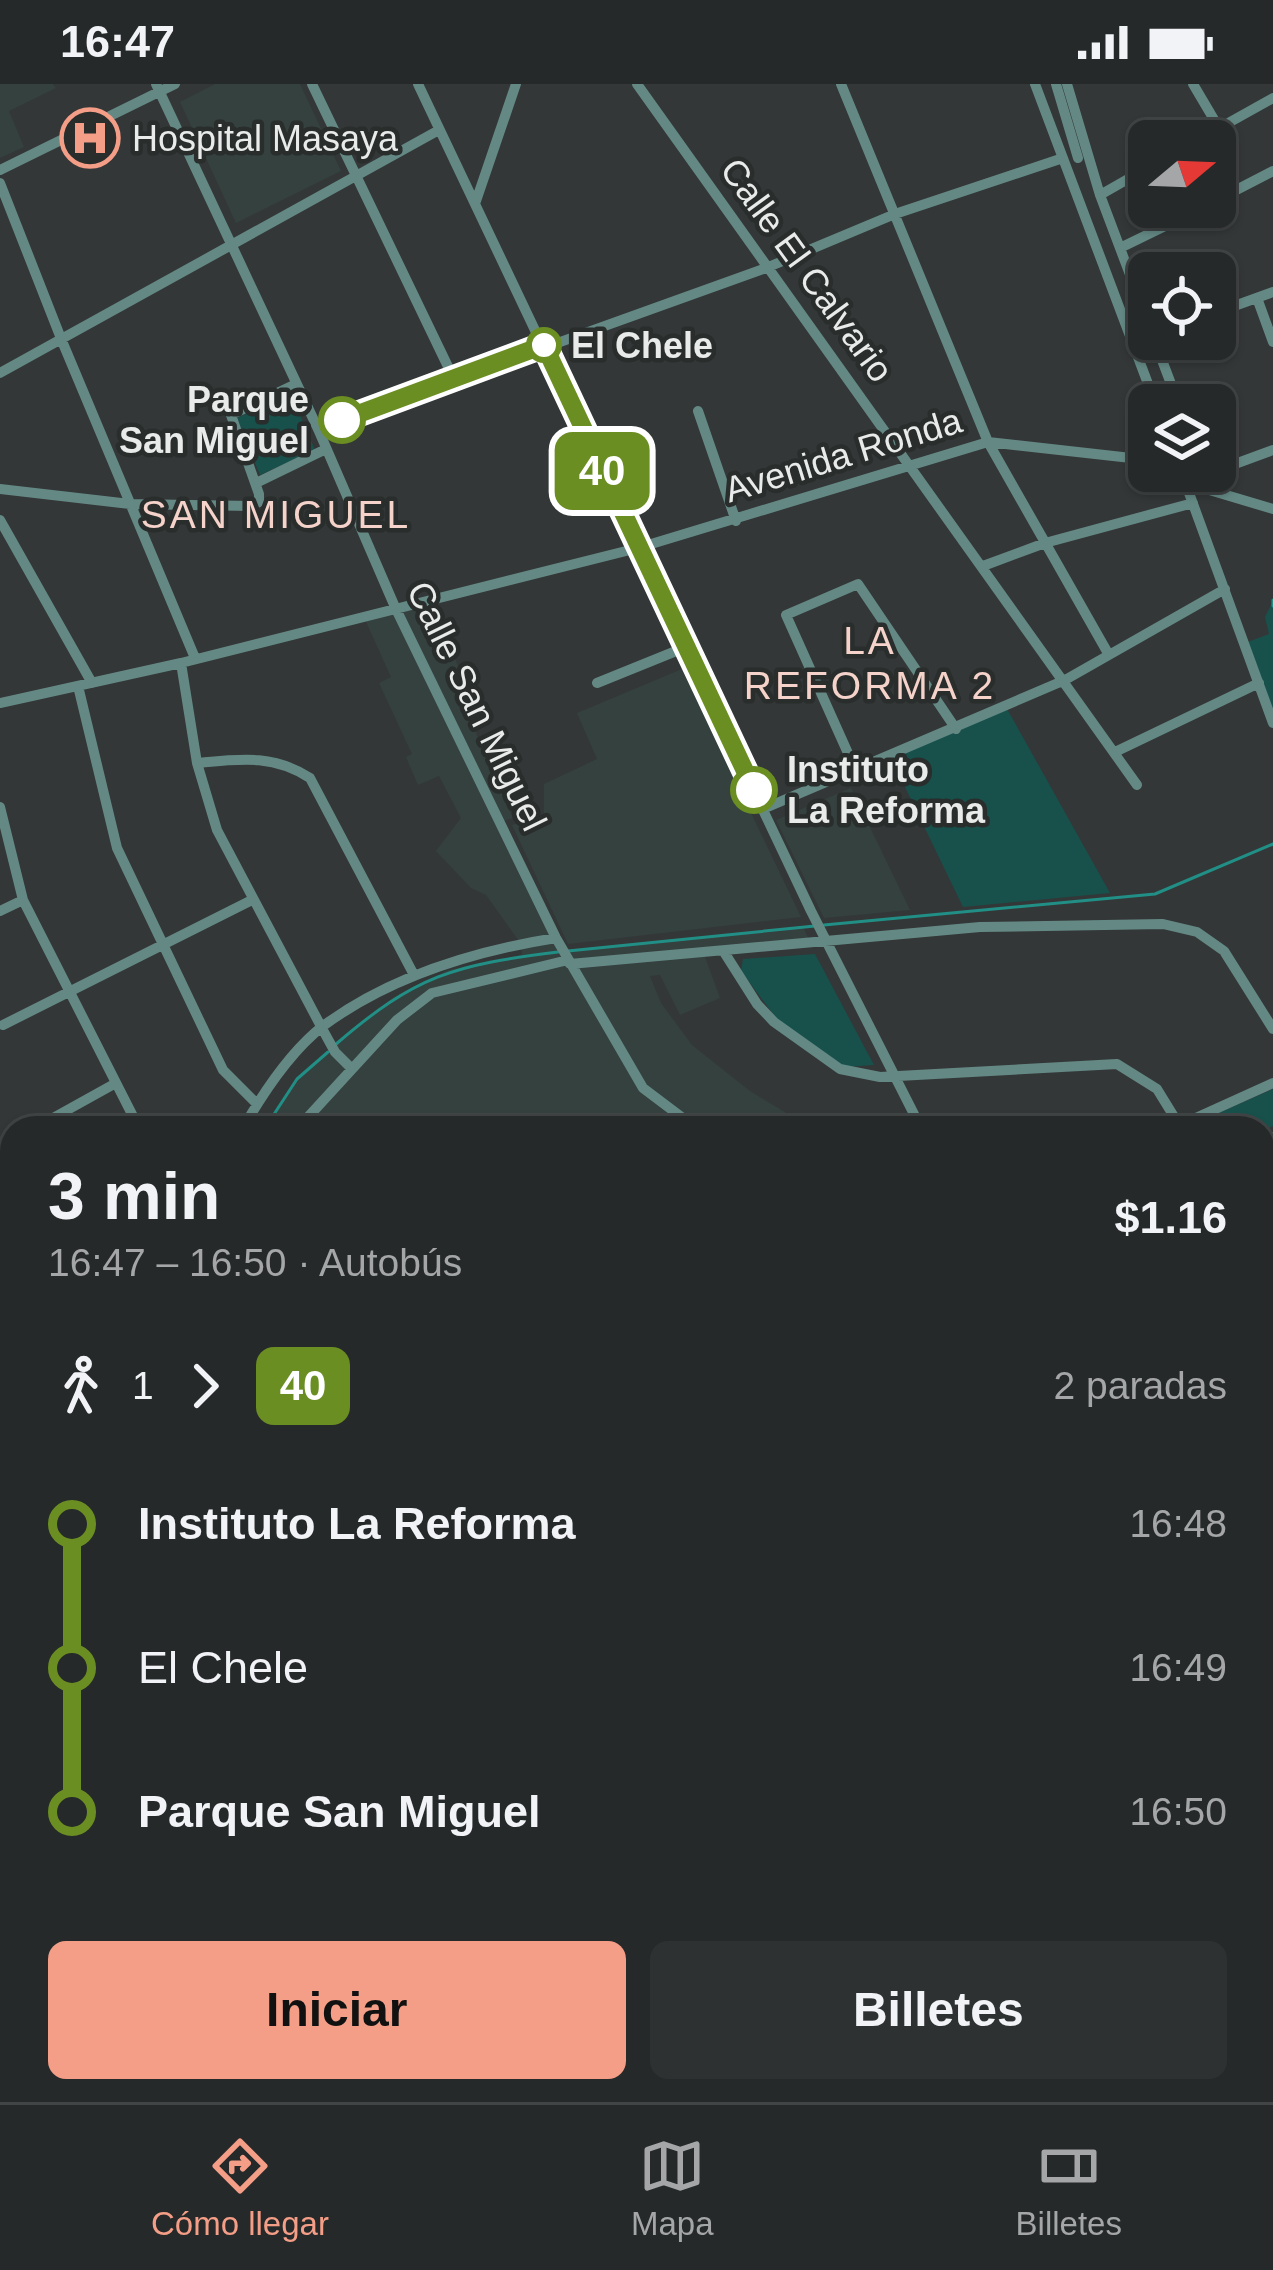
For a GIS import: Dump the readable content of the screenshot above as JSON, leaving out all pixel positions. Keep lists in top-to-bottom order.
{
  "streets": {
    "street": ["Calle El Calvario", "Avenida Ronda", "Calle San Miguel"]
  },
  "crossings": [
    ["Calle El Calvario", "Avenida Ronda"],
    ["Avenida Ronda", "Calle San Miguel"]
  ],
  "districts": ["SAN MIGUEL", "LA REFORMA 2"],
  "places": {
    "hospital": ["Hospital Masaya"],
    "other": ["El Chele", "Parque San Miguel", "Instituto La Reforma"]
  },
  "lines": ["bus line 40"],
  "north": "right",
  "page": {
    "status": "16:47",
    "on_map": "40",
    "heading": ["3 min", "16:47 – 16:50 · Autobús", "$1.16"],
    "legs": ["1", "40", "2 paradas"],
    "list": [
      {
        "name": "Instituto La Reforma",
        "value": "16:48"
      },
      {
        "name": "El Chele",
        "value": "16:49"
      },
      {
        "name": "Parque San Miguel",
        "value": "16:50"
      }
    ],
    "buttons": ["Iniciar", "Billetes"],
    "tabs": ["Cómo llegar", "Mapa", "Billetes"]
  }
}
